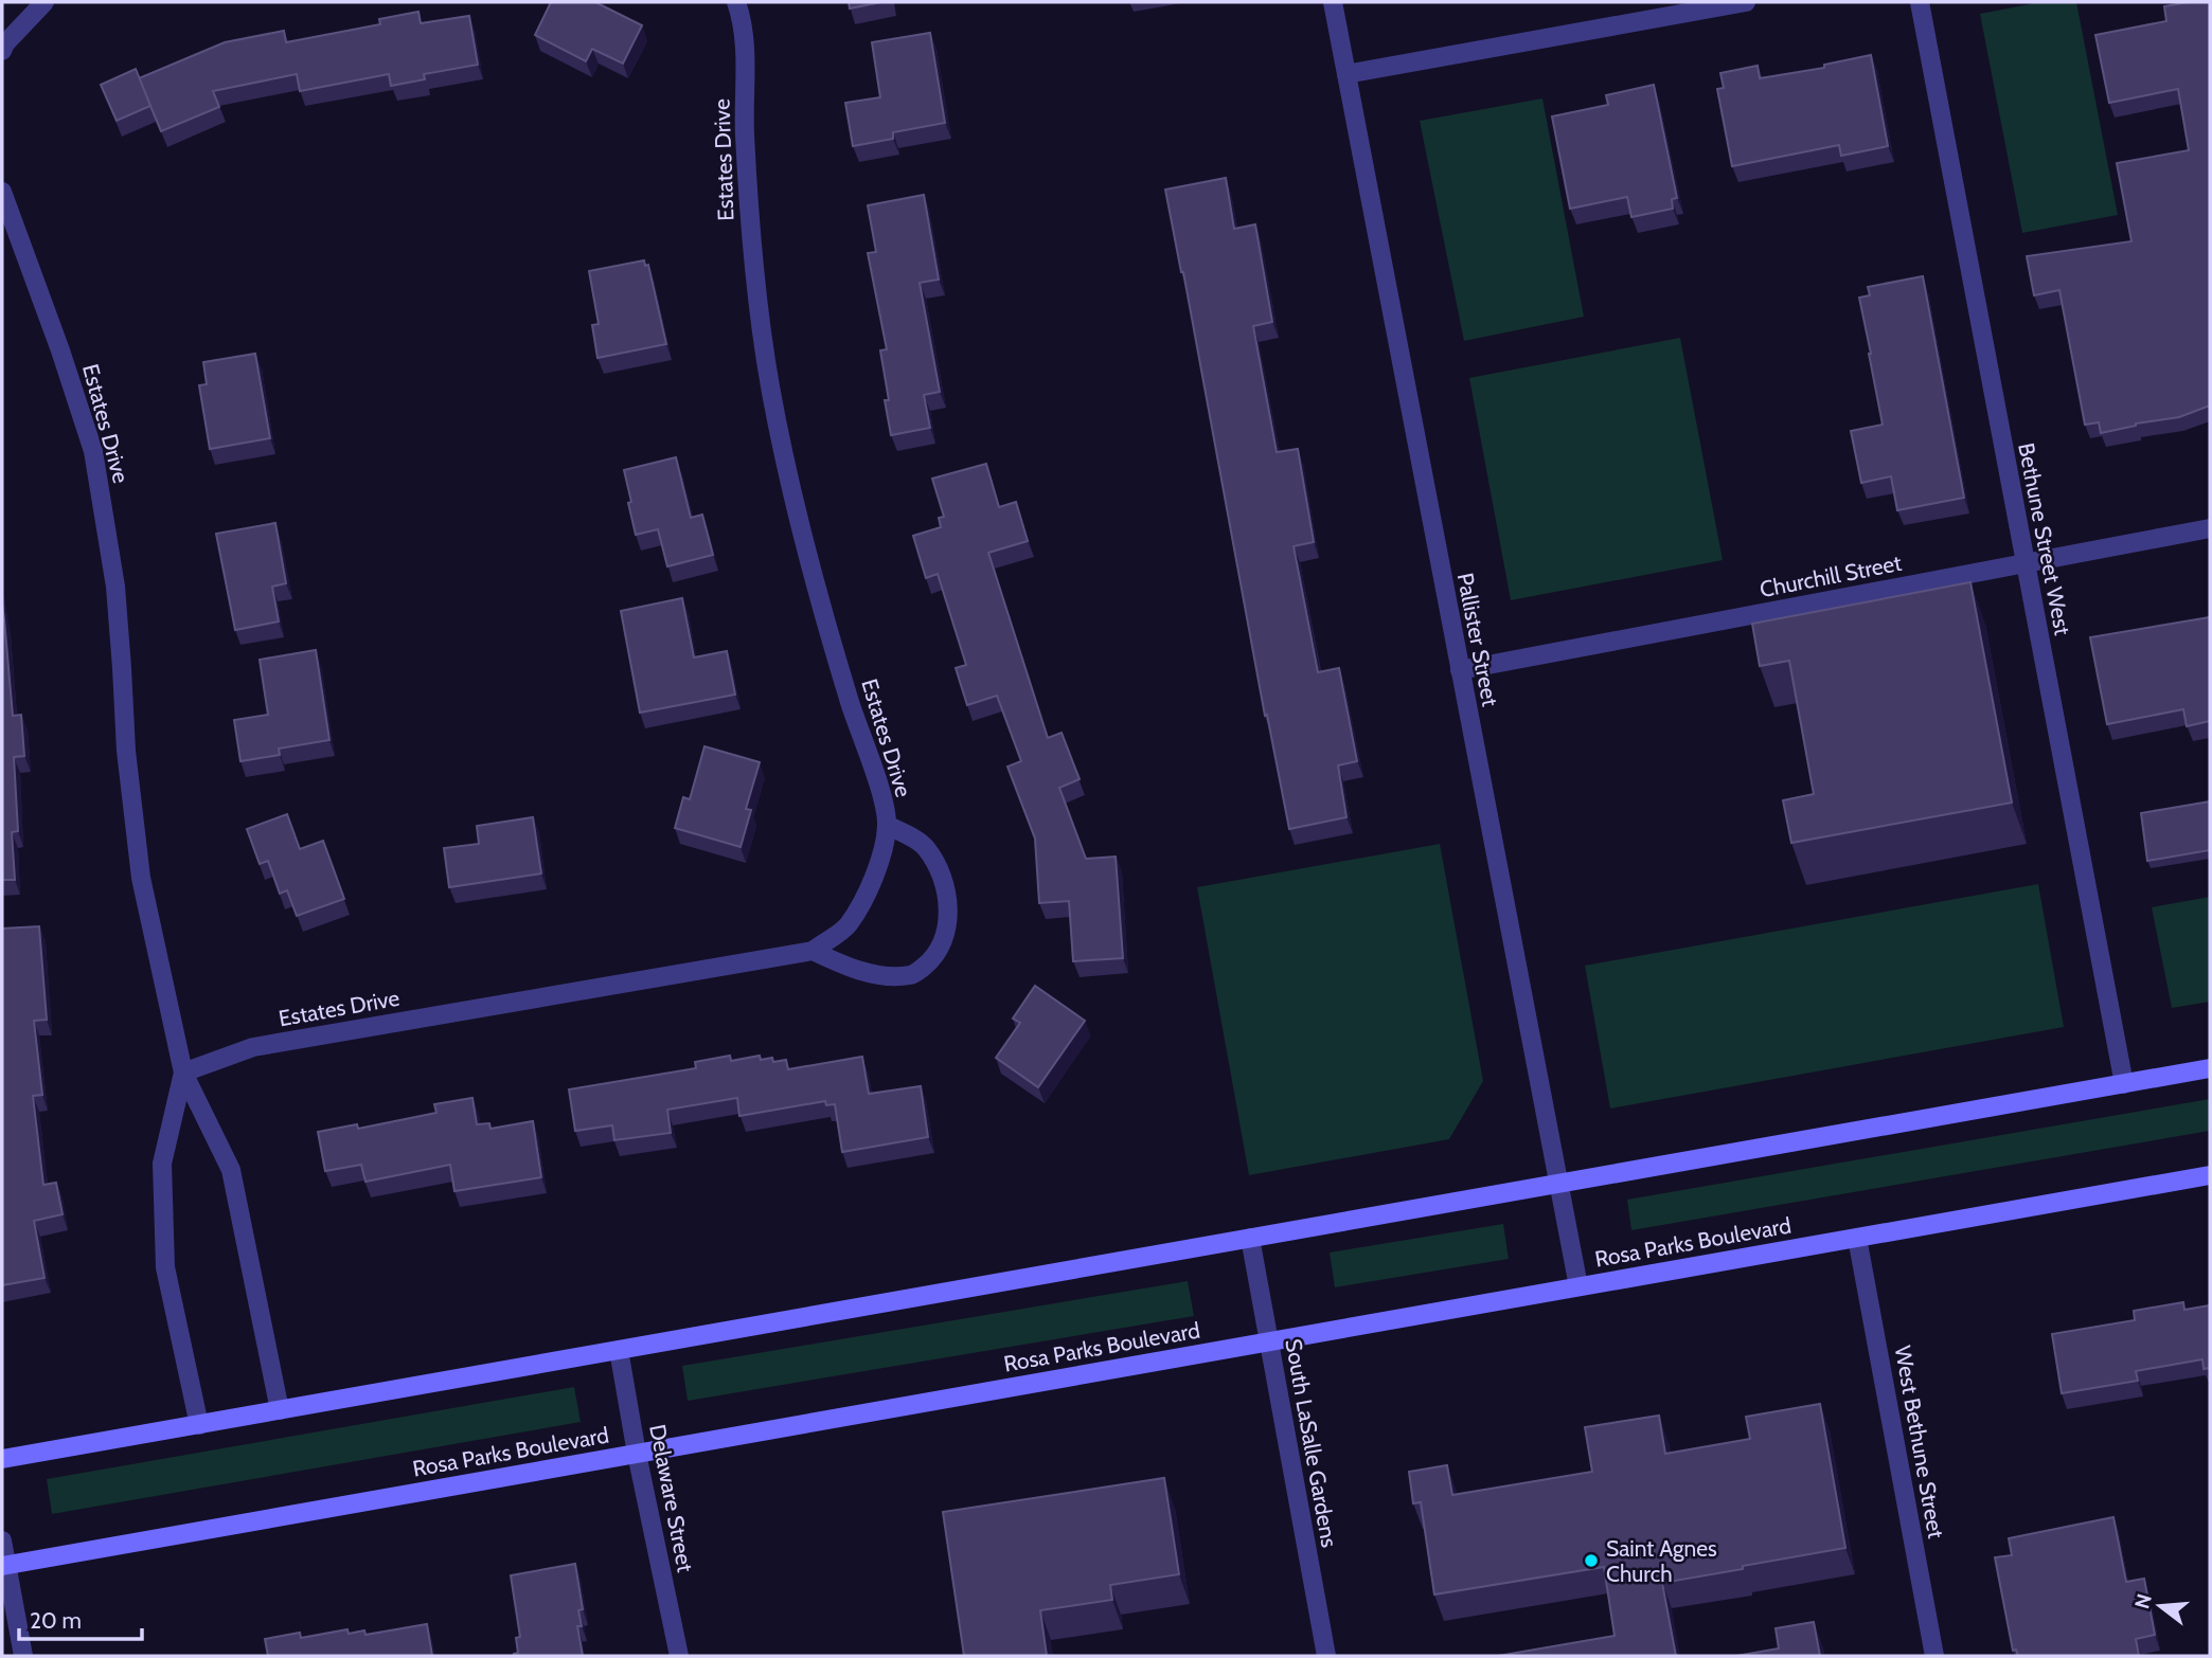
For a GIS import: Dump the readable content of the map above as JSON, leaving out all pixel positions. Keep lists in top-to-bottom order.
{
  "streets": {
    "street": [
      "Estates Drive",
      "Bethune Street West",
      "Churchill Street",
      "Pallister Street",
      "Rosa Parks Boulevard",
      "West Bethune Street",
      "South LaSalle Gardens",
      "Delaware Street"
    ]
  },
  "crossings": [
    ["Bethune Street West", "Churchill Street"],
    ["Churchill Street", "Pallister Street"],
    ["Pallister Street", "Rosa Parks Boulevard"],
    ["Rosa Parks Boulevard", "West Bethune Street"],
    ["Rosa Parks Boulevard", "South LaSalle Gardens"],
    ["Rosa Parks Boulevard", "Delaware Street"]
  ],
  "places": ["Saint Agnes Church"],
  "scale_bar": "20 m",
  "north": "left"
}
